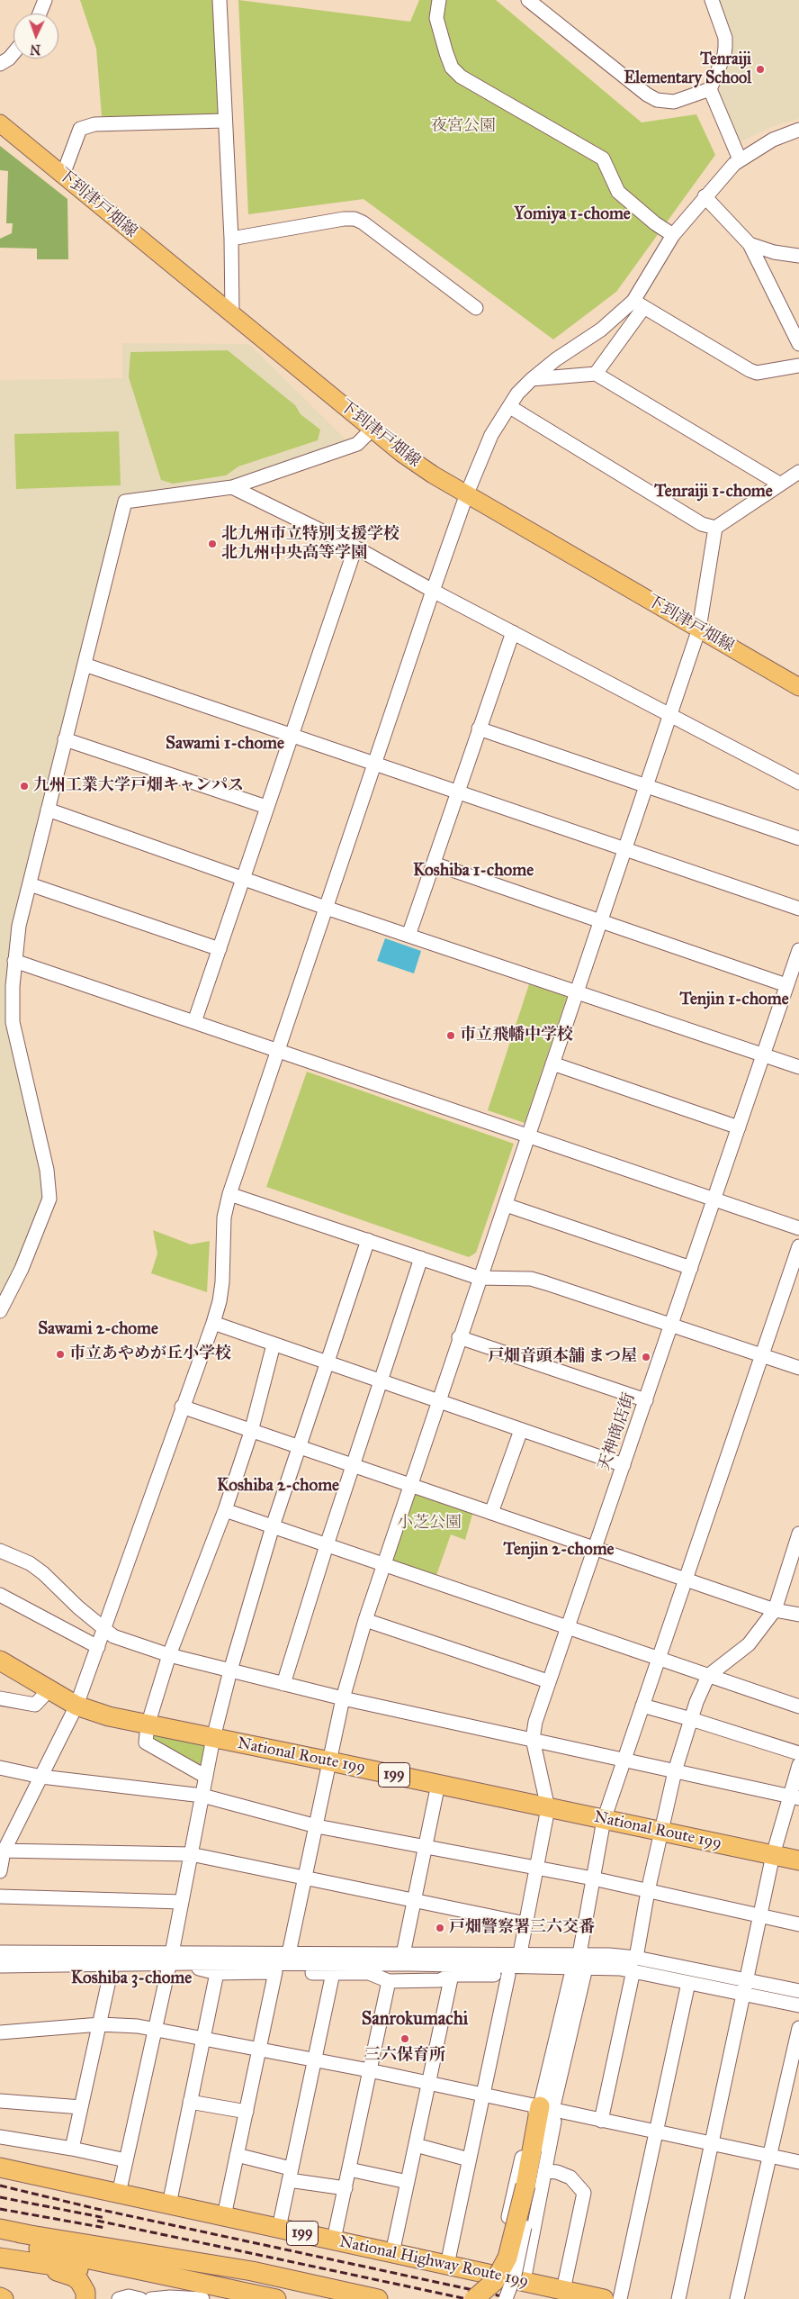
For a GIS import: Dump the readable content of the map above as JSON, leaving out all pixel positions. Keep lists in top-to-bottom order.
{
  "streets": {
    "highway": ["National Route 199", "199", "National Highway Route 199"],
    "main road": ["下到津戸畑線"],
    "street": ["天神商店街"]
  },
  "districts": [
    "Yomiya 1-chome",
    "Tenraiji 1-chome",
    "Sawami 1-chome",
    "Koshiba 1-chome",
    "Tenjin 1-chome",
    "Sawami 2-chome",
    "Koshiba 2-chome",
    "Tenjin 2-chome",
    "Koshiba 3-chome",
    "Sanrokumachi"
  ],
  "parks": ["夜宮公園", "小芝公園"],
  "places": [
    "Tenraiji Elementary School",
    "北九州市立特別支援学校 北九州中央高等学園",
    "九州工業大学戸畑キャンパス",
    "市立飛幡中学校",
    "市立あやめが丘小学校",
    "戸畑音頭本舗 まつ屋",
    "戸畑警察署三六交番",
    "三六保育所"
  ],
  "north": "bottom"
}
